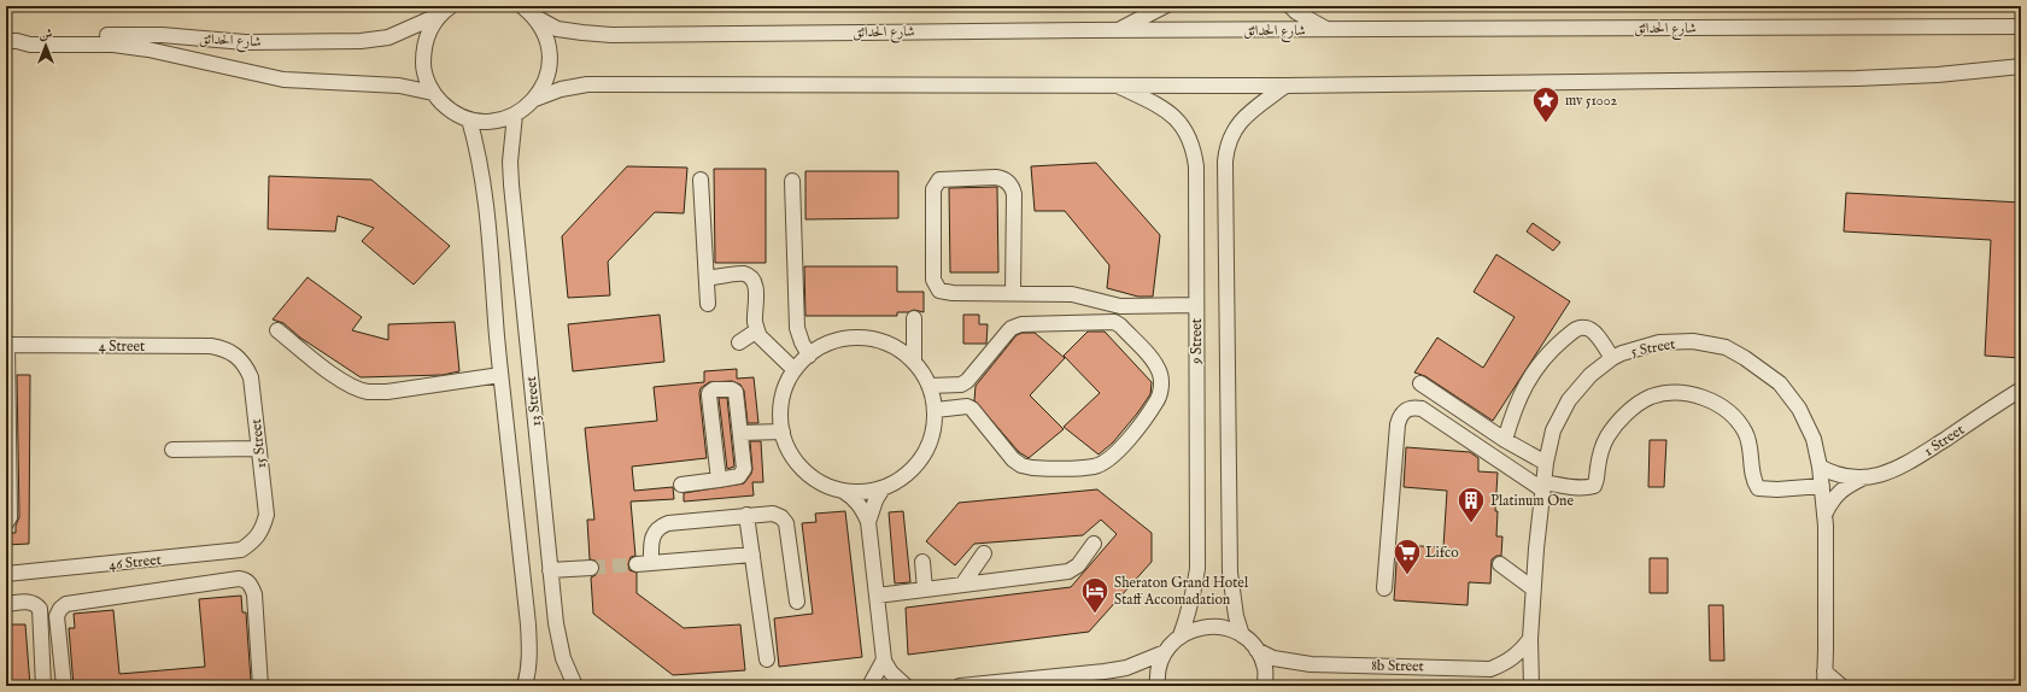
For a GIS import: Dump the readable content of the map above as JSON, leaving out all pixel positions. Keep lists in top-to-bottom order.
{
  "streets": {
    "street": [
      "شارع الحدائق",
      "9 Street",
      "4 Street",
      "5 Street",
      "13 Street",
      "1 Street",
      "15 Street",
      "46 Street",
      "8b Street"
    ]
  },
  "crossings": [
    ["4 Street", "15 Street"],
    ["5 Street", "1 Street"],
    ["5 Street", "8b Street"],
    ["15 Street", "46 Street"]
  ],
  "places": {
    "place": ["mv 51002"],
    "building": ["Platinum One"],
    "supermarket": ["Lifco"],
    "hotel": ["Sheraton Grand Hotel Staff Accomadation"]
  },
  "north": "top"
}
